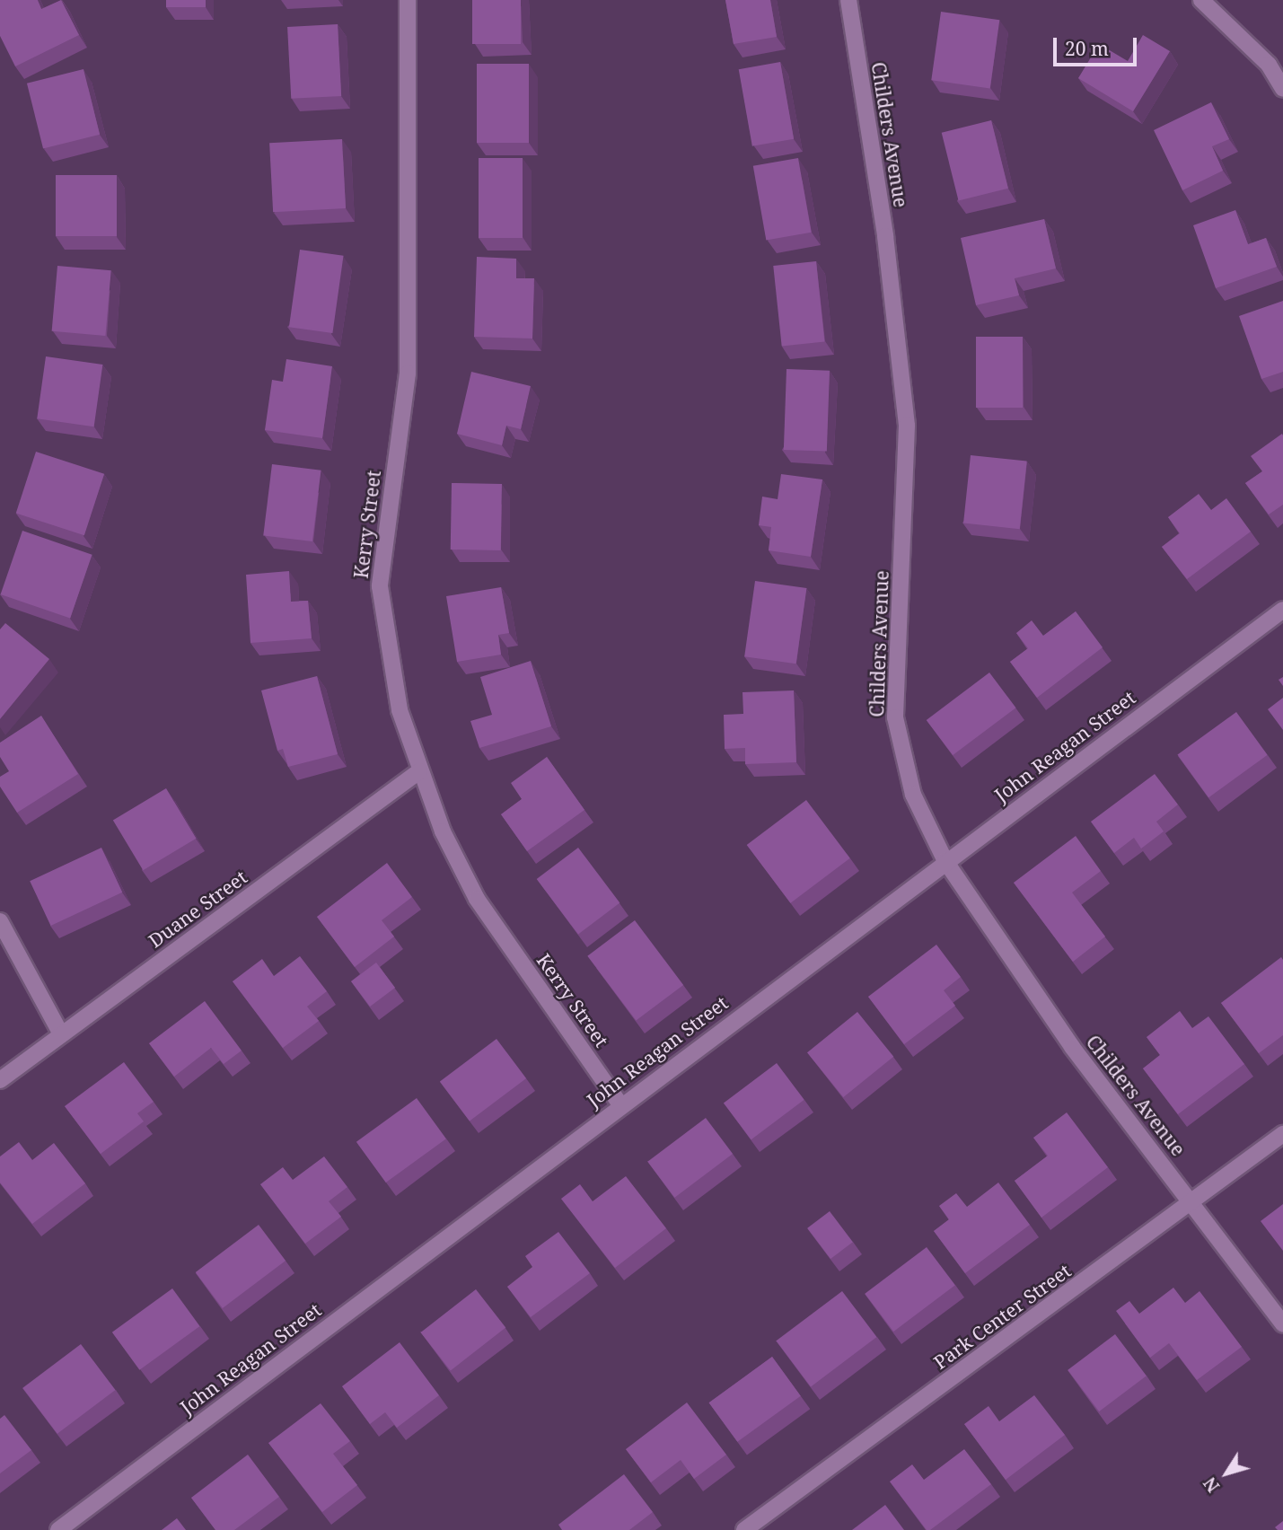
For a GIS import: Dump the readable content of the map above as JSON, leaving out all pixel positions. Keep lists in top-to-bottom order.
{
  "streets": {
    "street": [
      "Childers Avenue",
      "Kerry Street",
      "John Reagan Street",
      "Duane Street",
      "Park Center Street"
    ]
  },
  "crossings": [
    ["Childers Avenue", "John Reagan Street"],
    ["Childers Avenue", "Park Center Street"],
    ["Kerry Street", "John Reagan Street"],
    ["Kerry Street", "Duane Street"]
  ],
  "scale_bar": "20 m",
  "north": "bottom left"
}
